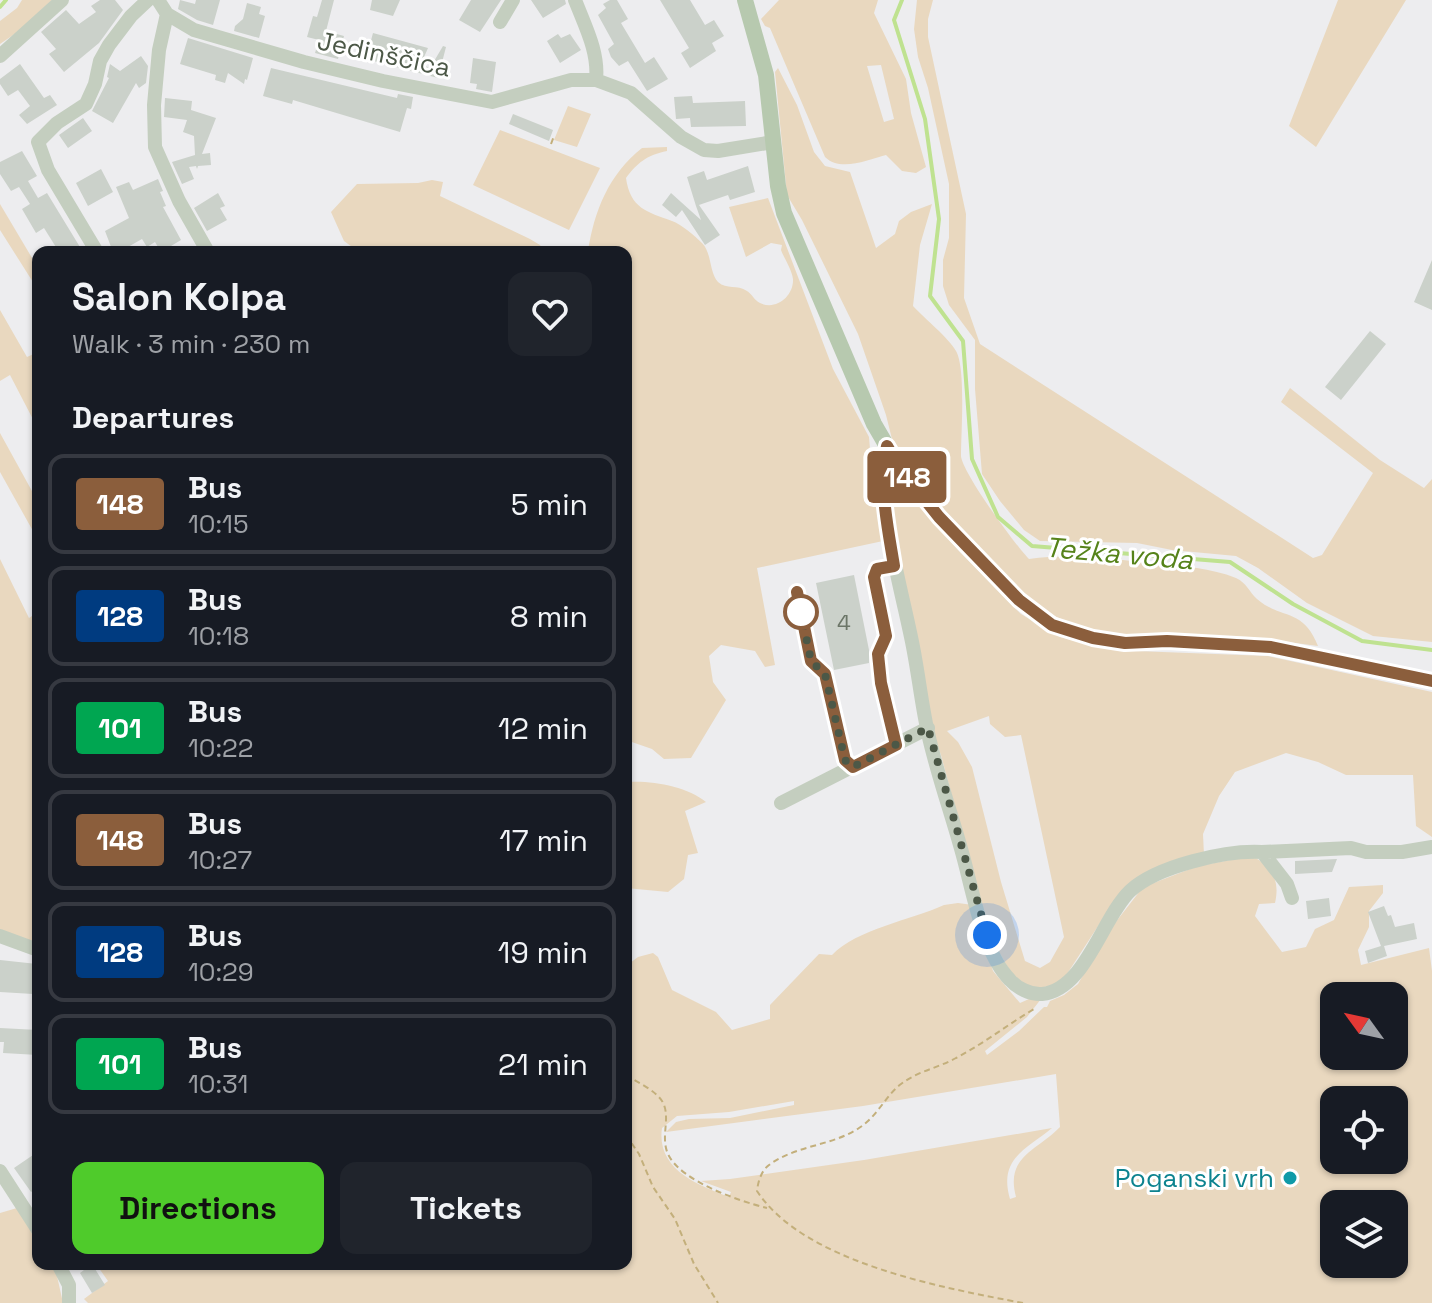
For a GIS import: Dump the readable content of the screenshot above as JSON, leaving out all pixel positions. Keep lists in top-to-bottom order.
{
  "streets": {
    "street": ["Jedinščica"]
  },
  "water": ["Težka voda"],
  "places": ["Poganski vrh"],
  "lines": ["bus line 148"],
  "house_numbers": ["4"],
  "north": "top left",
  "page": {
    "on_map": "148",
    "heading": [
      ["Salon Kolpa", "Walk · 3 min · 230 m"],
      "Departures"
    ],
    "list": [
      {
        "mark": "148",
        "name": "Bus",
        "note": "10:15",
        "value": "5 min"
      },
      {
        "mark": "128",
        "name": "Bus",
        "note": "10:18",
        "value": "8 min"
      },
      {
        "mark": "101",
        "name": "Bus",
        "note": "10:22",
        "value": "12 min"
      },
      {
        "mark": "148",
        "name": "Bus",
        "note": "10:27",
        "value": "17 min"
      },
      {
        "mark": "128",
        "name": "Bus",
        "note": "10:29",
        "value": "19 min"
      },
      {
        "mark": "101",
        "name": "Bus",
        "note": "10:31",
        "value": "21 min"
      }
    ],
    "buttons": ["Directions", "Tickets"]
  }
}
